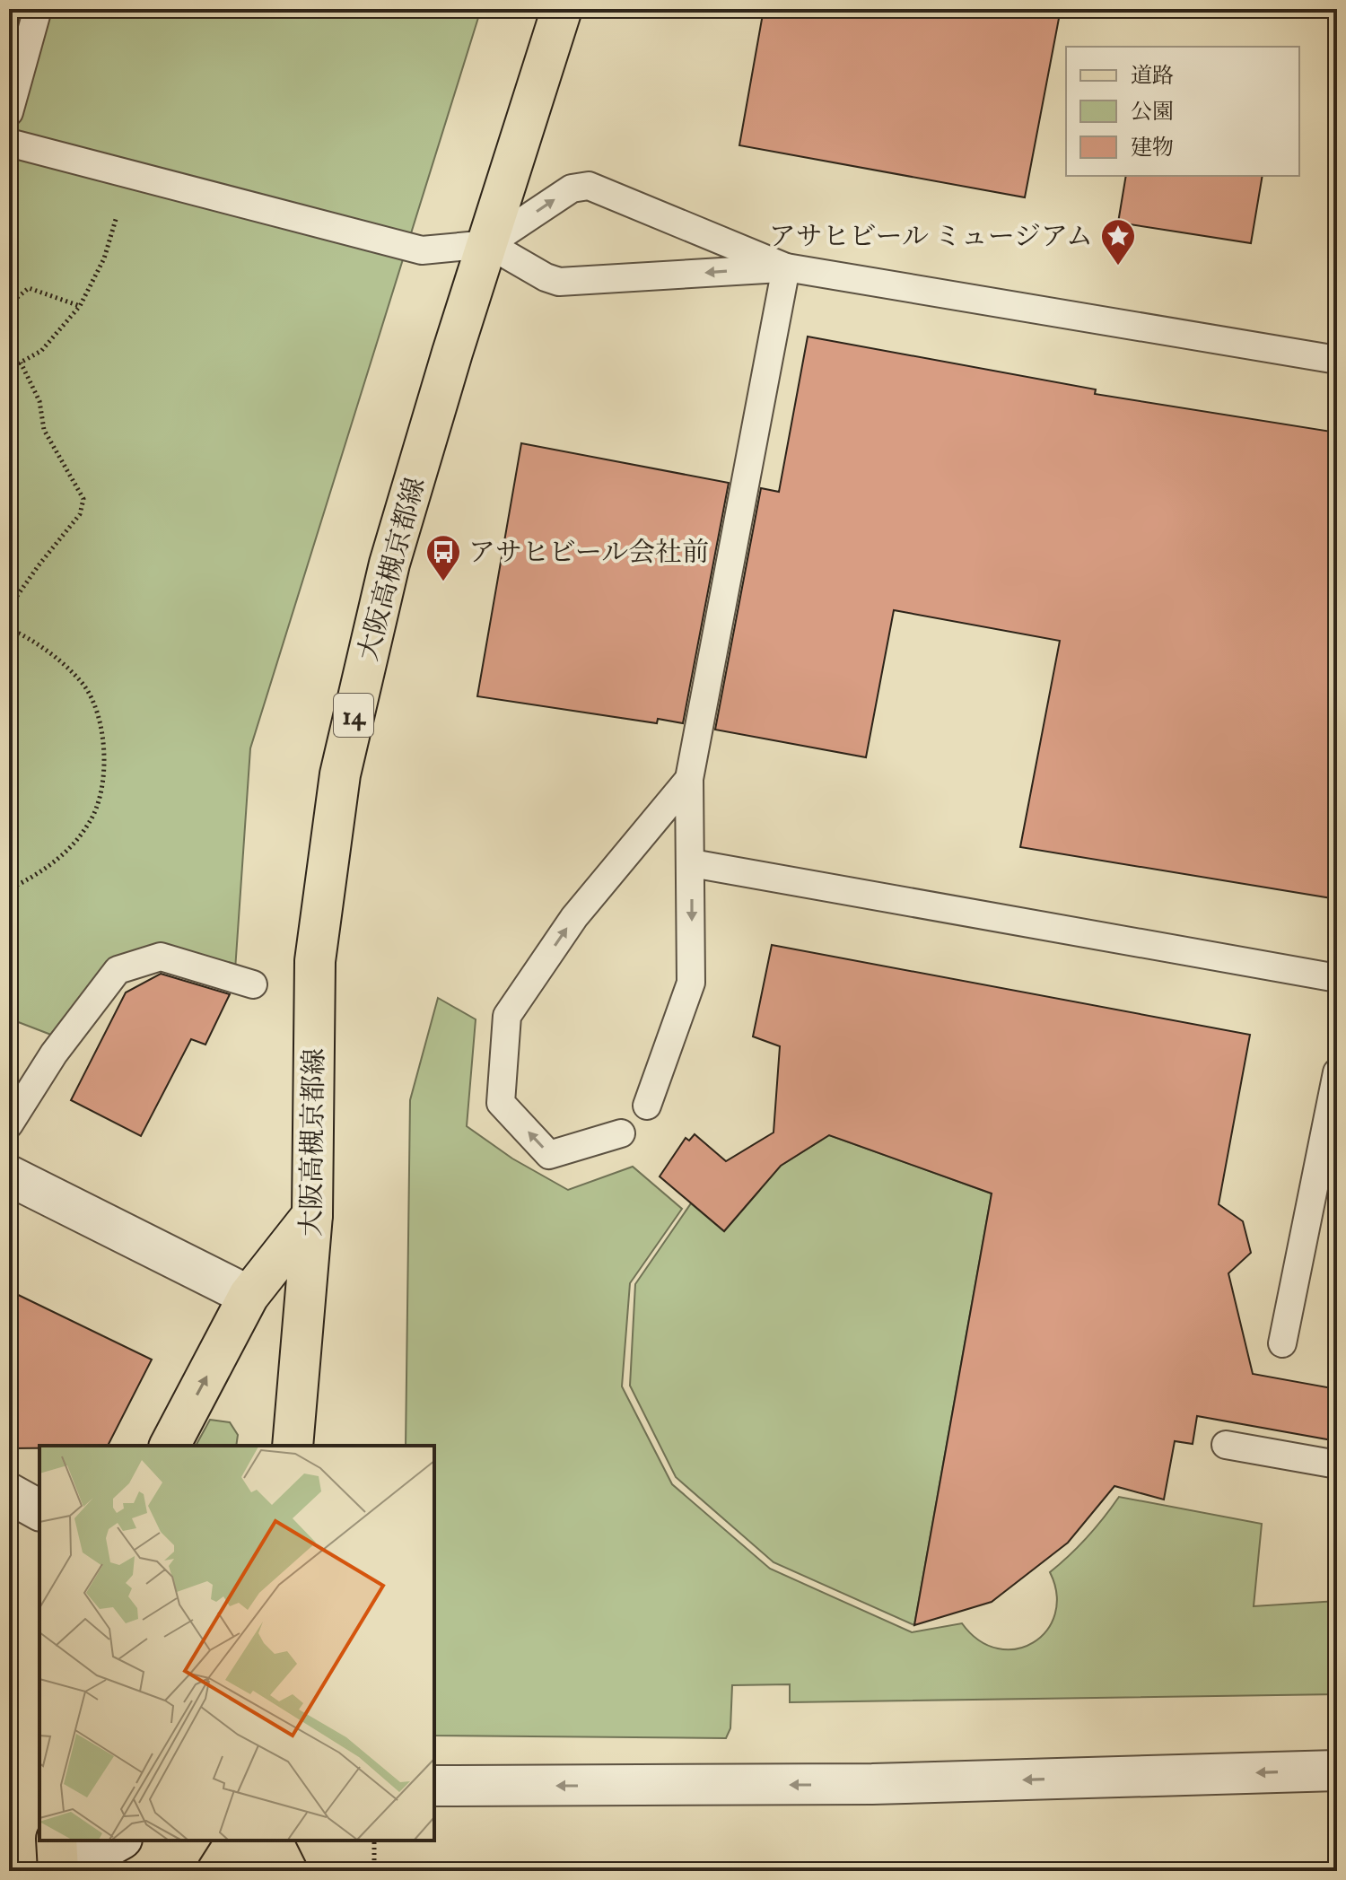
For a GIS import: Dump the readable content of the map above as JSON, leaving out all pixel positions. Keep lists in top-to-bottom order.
{
  "streets": {
    "main road": ["大阪高槻京都線", "14"]
  },
  "places": {
    "place": ["アサヒビール ミュージアム"],
    "bus stop": ["アサヒビール会社前"]
  },
  "legend": ["道路", "公園", "建物"]
}
